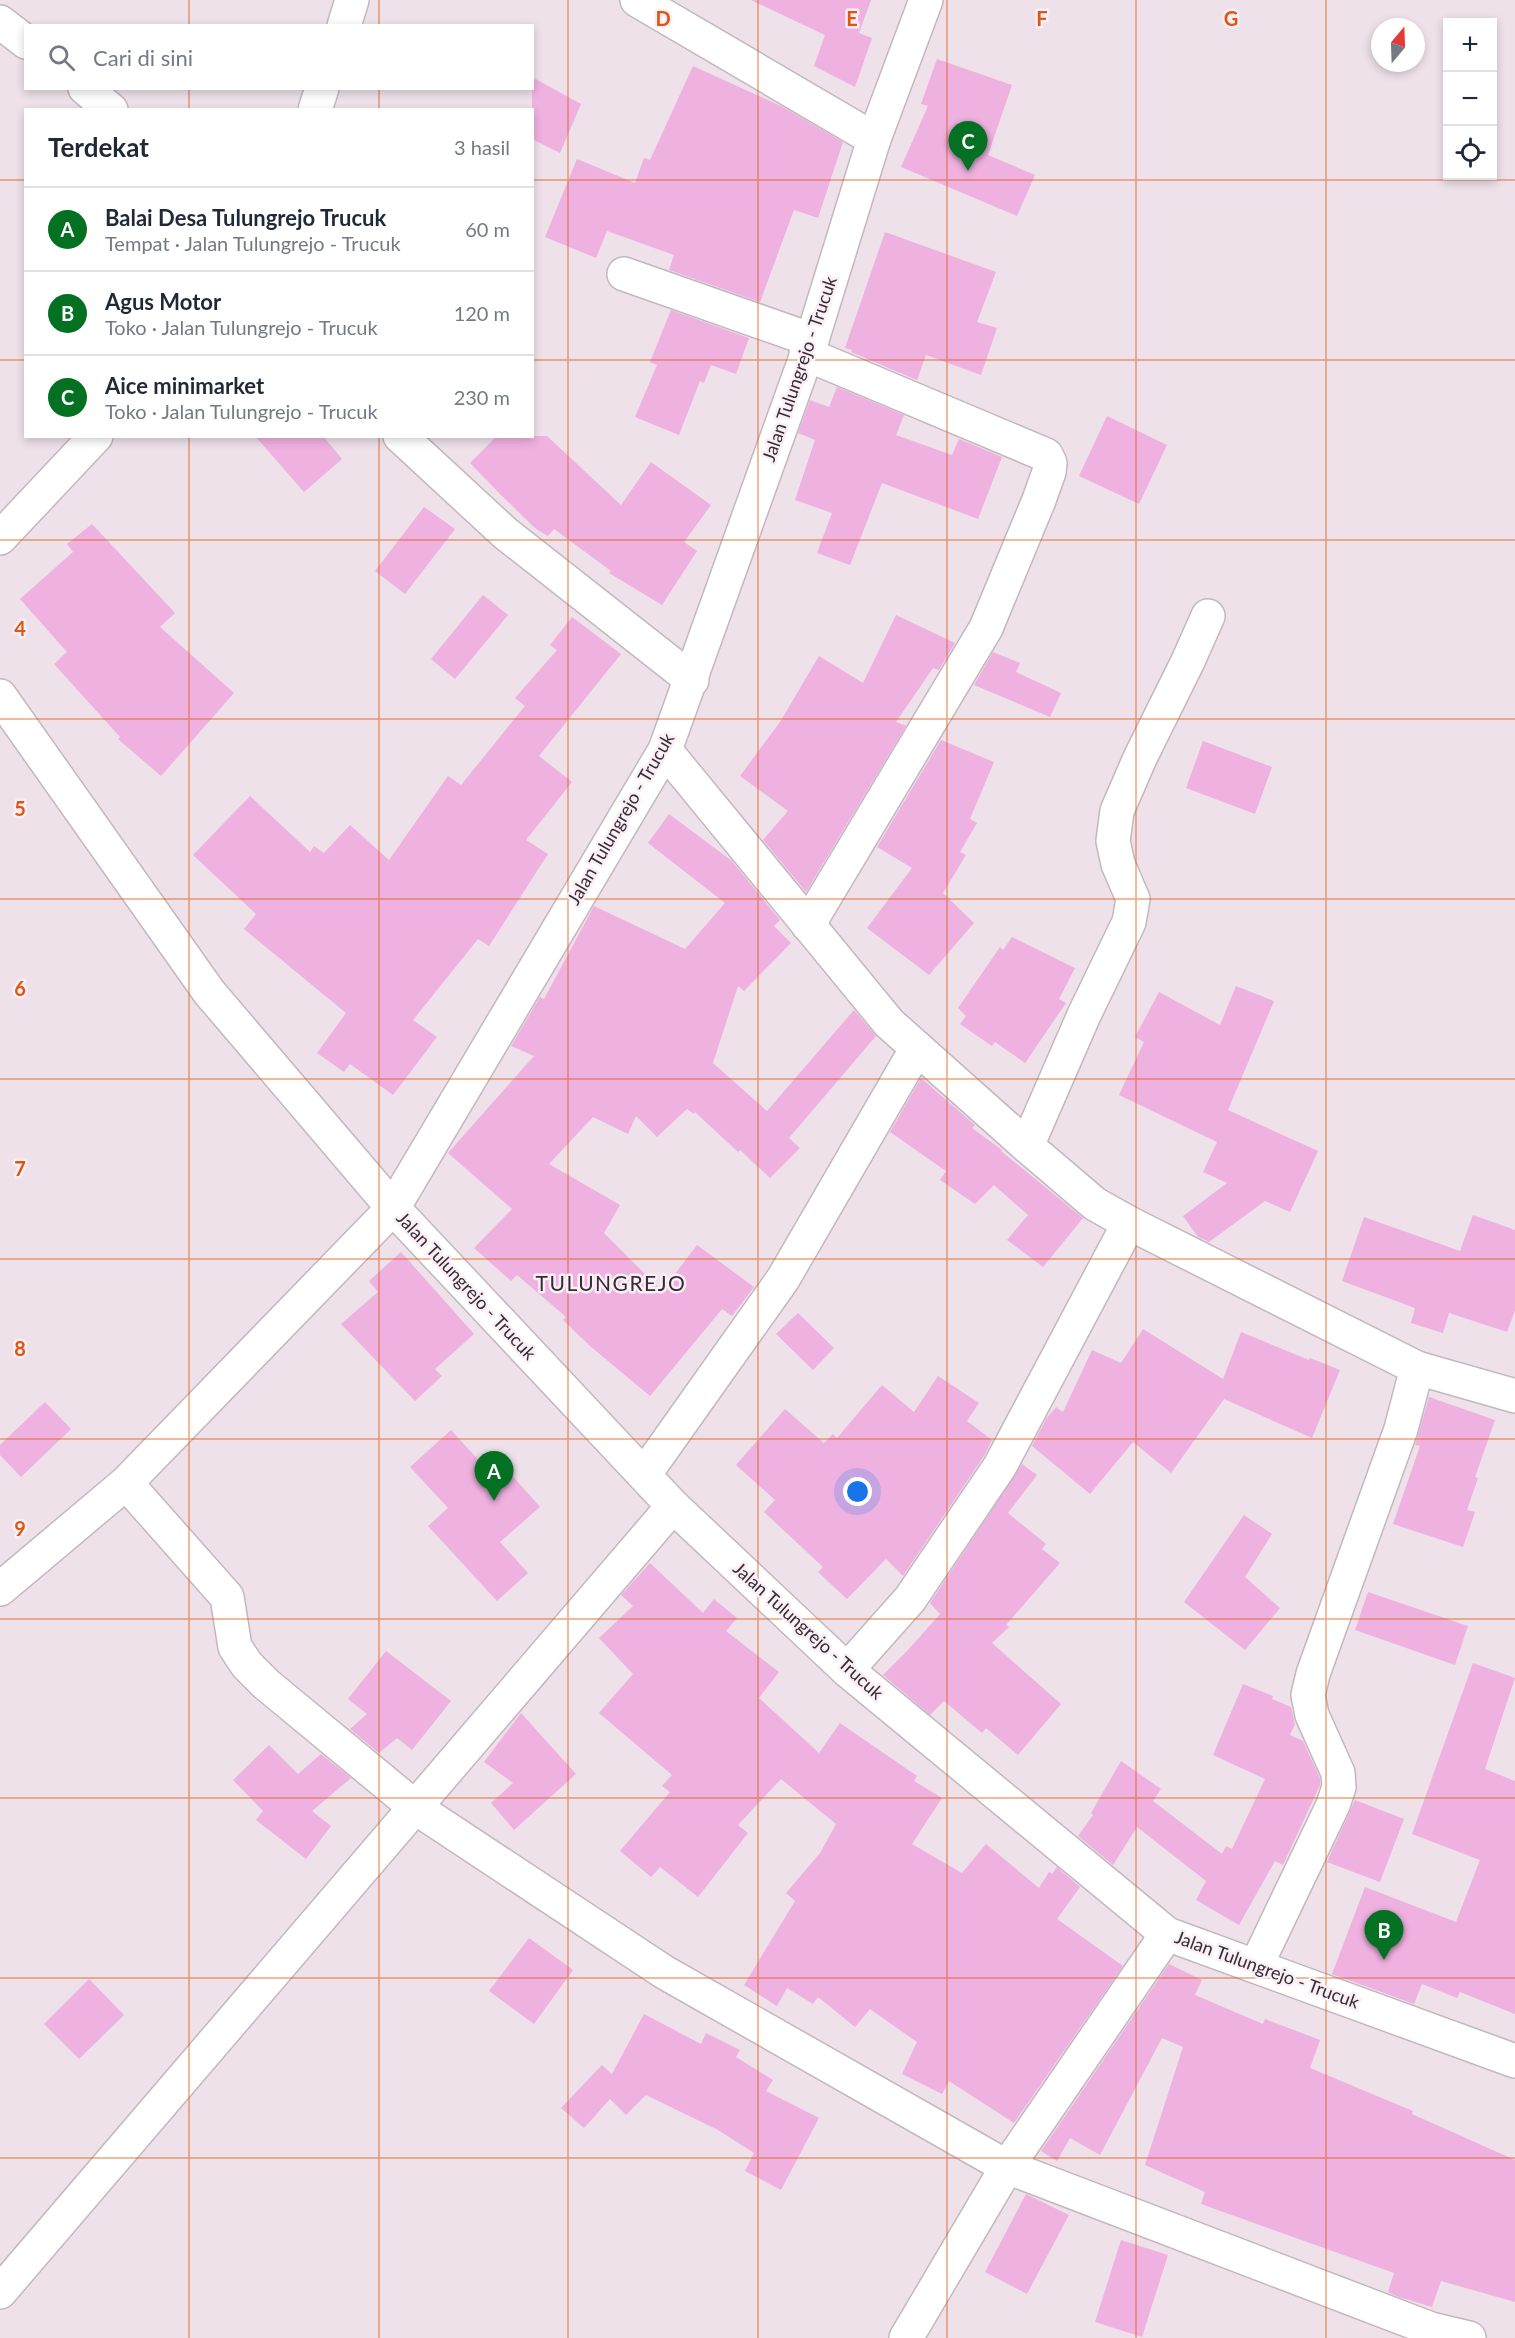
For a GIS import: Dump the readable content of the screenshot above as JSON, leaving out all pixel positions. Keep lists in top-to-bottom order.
{
  "streets": {
    "street": ["Jalan Tulungrejo - Trucuk"]
  },
  "districts": ["TULUNGREJO"],
  "north": "top",
  "page": {
    "map_buttons": ["+", "−"],
    "search": "Cari di sini",
    "heading": ["Terdekat", "3 hasil"],
    "pins": ["C", "A", "B"],
    "list": [
      {
        "mark": "A",
        "name": "Balai Desa Tulungrejo Trucuk",
        "note": "Tempat · Jalan Tulungrejo - Trucuk",
        "value": "60 m"
      },
      {
        "mark": "B",
        "name": "Agus Motor",
        "note": "Toko · Jalan Tulungrejo - Trucuk",
        "value": "120 m"
      },
      {
        "mark": "C",
        "name": "Aice minimarket",
        "note": "Toko · Jalan Tulungrejo - Trucuk",
        "value": "230 m"
      }
    ]
  },
  "grid": {
    "columns": [
      "D",
      "E",
      "F",
      "G"
    ],
    "rows": [
      "4",
      "5",
      "6",
      "7",
      "8",
      "9"
    ]
  }
}
